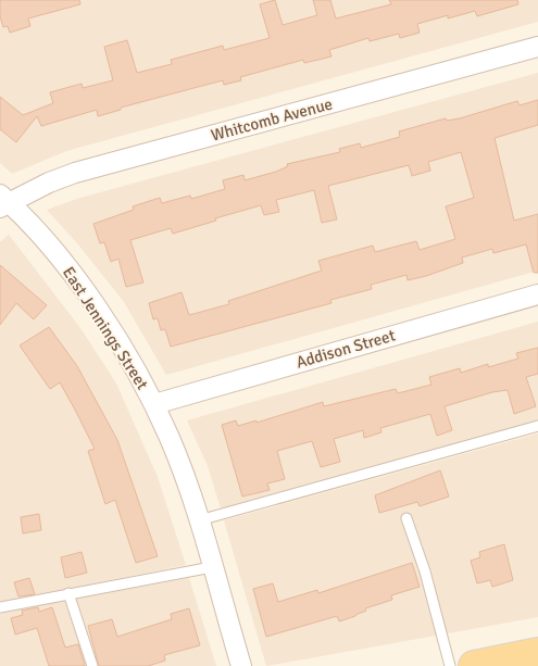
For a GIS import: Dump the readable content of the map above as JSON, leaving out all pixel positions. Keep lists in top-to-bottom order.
{
  "streets": {
    "street": ["Whitcomb Avenue", "East Jennings Street", "Addison Street"]
  },
  "crossings": [
    ["Whitcomb Avenue", "East Jennings Street"],
    ["East Jennings Street", "Addison Street"]
  ]
}
